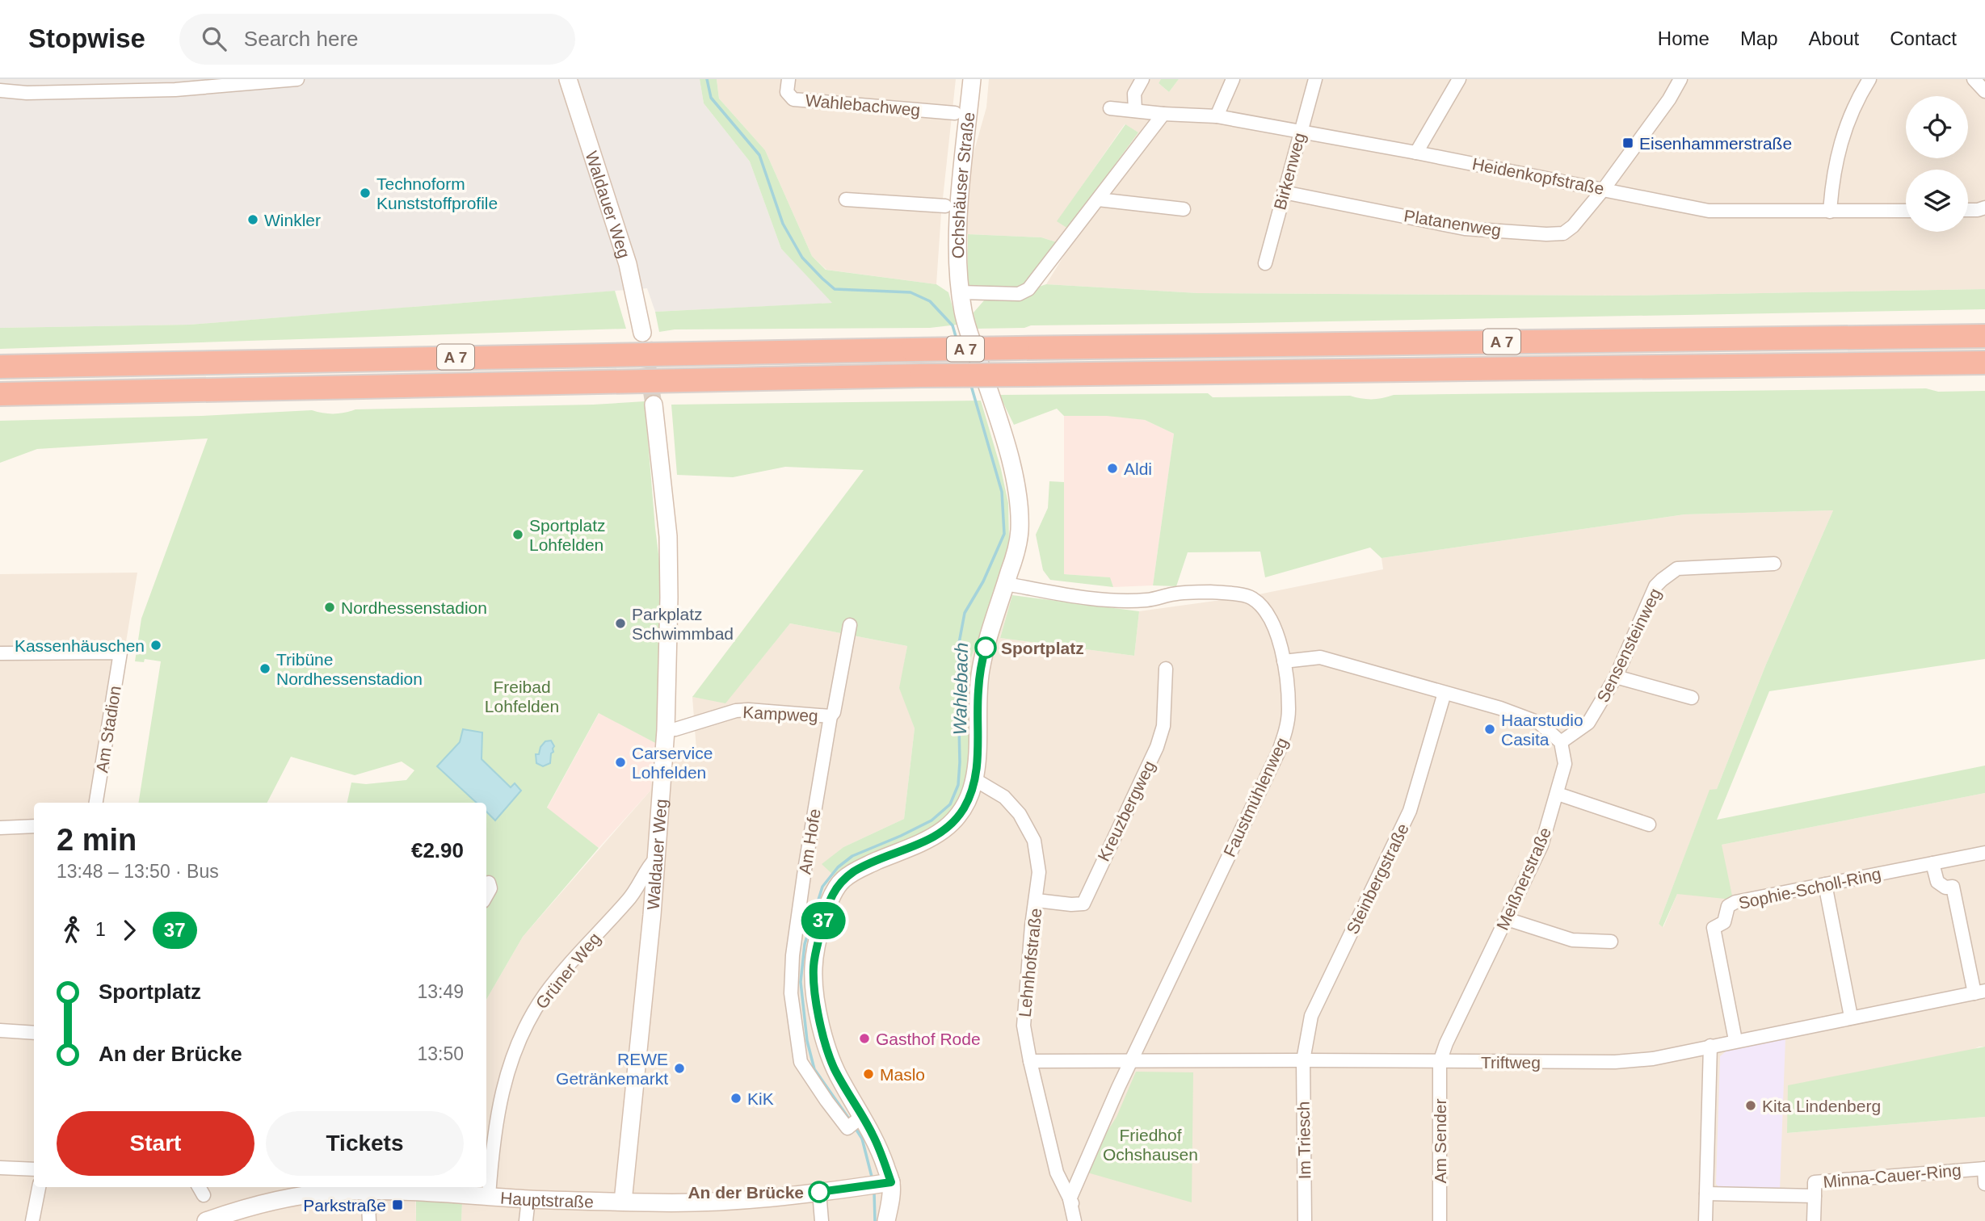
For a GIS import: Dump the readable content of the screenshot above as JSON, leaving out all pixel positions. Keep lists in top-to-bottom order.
{
  "streets": {
    "highway": ["A 7"],
    "main road": ["Ochshäuser Straße", "Waldauer Weg", "Hauptstraße"],
    "street": [
      "Wahlebachweg",
      "Birkenweg",
      "Heidenkopfstraße",
      "Platanenweg",
      "Sensensteinweg",
      "Kampweg",
      "Am Stadion",
      "Faustmühlenweg",
      "Kreuzbergweg",
      "Am Hofe",
      "Steinbergstraße",
      "Meißnerstraße",
      "Sophie-Scholl-Ring",
      "Lehnhofstraße",
      "Grüner Weg",
      "Triftweg",
      "Im Triesch",
      "Am Sender",
      "Minna-Cauer-Ring"
    ]
  },
  "crossings": [
    ["Birkenweg", "Heidenkopfstraße"],
    ["Birkenweg", "Platanenweg"],
    ["Heidenkopfstraße", "Platanenweg"],
    ["Ochshäuser Straße", "Faustmühlenweg"],
    ["Ochshäuser Straße", "Am Hofe"],
    ["Ochshäuser Straße", "Lehnhofstraße"],
    ["Ochshäuser Straße", "Hauptstraße"],
    ["Waldauer Weg", "Kampweg"],
    ["Waldauer Weg", "Grüner Weg"],
    ["Waldauer Weg", "Hauptstraße"],
    ["Sensensteinweg", "Meißnerstraße"],
    ["Kampweg", "Am Hofe"],
    ["Faustmühlenweg", "Lehnhofstraße"],
    ["Faustmühlenweg", "Triftweg"],
    ["Kreuzbergweg", "Lehnhofstraße"],
    ["Steinbergstraße", "Triftweg"],
    ["Steinbergstraße", "Im Triesch"],
    ["Meißnerstraße", "Triftweg"],
    ["Meißnerstraße", "Am Sender"],
    ["Sophie-Scholl-Ring", "Triftweg"],
    ["Lehnhofstraße", "Triftweg"],
    ["Grüner Weg", "Hauptstraße"],
    ["Triftweg", "Im Triesch"],
    ["Triftweg", "Am Sender"]
  ],
  "water": ["Wahlebach"],
  "parks": ["Freibad Lohfelden", "Friedhof Ochshausen"],
  "places": {
    "transit": ["Eisenhammerstraße", "Parkstraße"],
    "other": [
      "Technoform Kunststoffprofile",
      "Winkler",
      "Aldi",
      "Sportplatz Lohfelden",
      "Nordhessenstadion",
      "Parkplatz Schwimmbad",
      "Kassenhäuschen",
      "Sportplatz",
      "Tribüne Nordhessenstadion",
      "Haarstudio Casita",
      "Carservice Lohfelden",
      "Gasthof Rode",
      "REWE Getränkemarkt",
      "Maslo",
      "KiK",
      "Kita Lindenberg",
      "An der Brücke"
    ]
  },
  "lines": ["bus line 37"],
  "page": {
    "header": "Stopwise",
    "search": "Search here",
    "nav": [
      "Home",
      "Map",
      "About",
      "Contact"
    ],
    "on_map": "37",
    "heading": ["2 min", "13:48 – 13:50 · Bus", "€2.90"],
    "legs": ["1", "37"],
    "list": [
      {
        "name": "Sportplatz",
        "value": "13:49"
      },
      {
        "name": "An der Brücke",
        "value": "13:50"
      }
    ],
    "buttons": ["Start", "Tickets"]
  }
}
